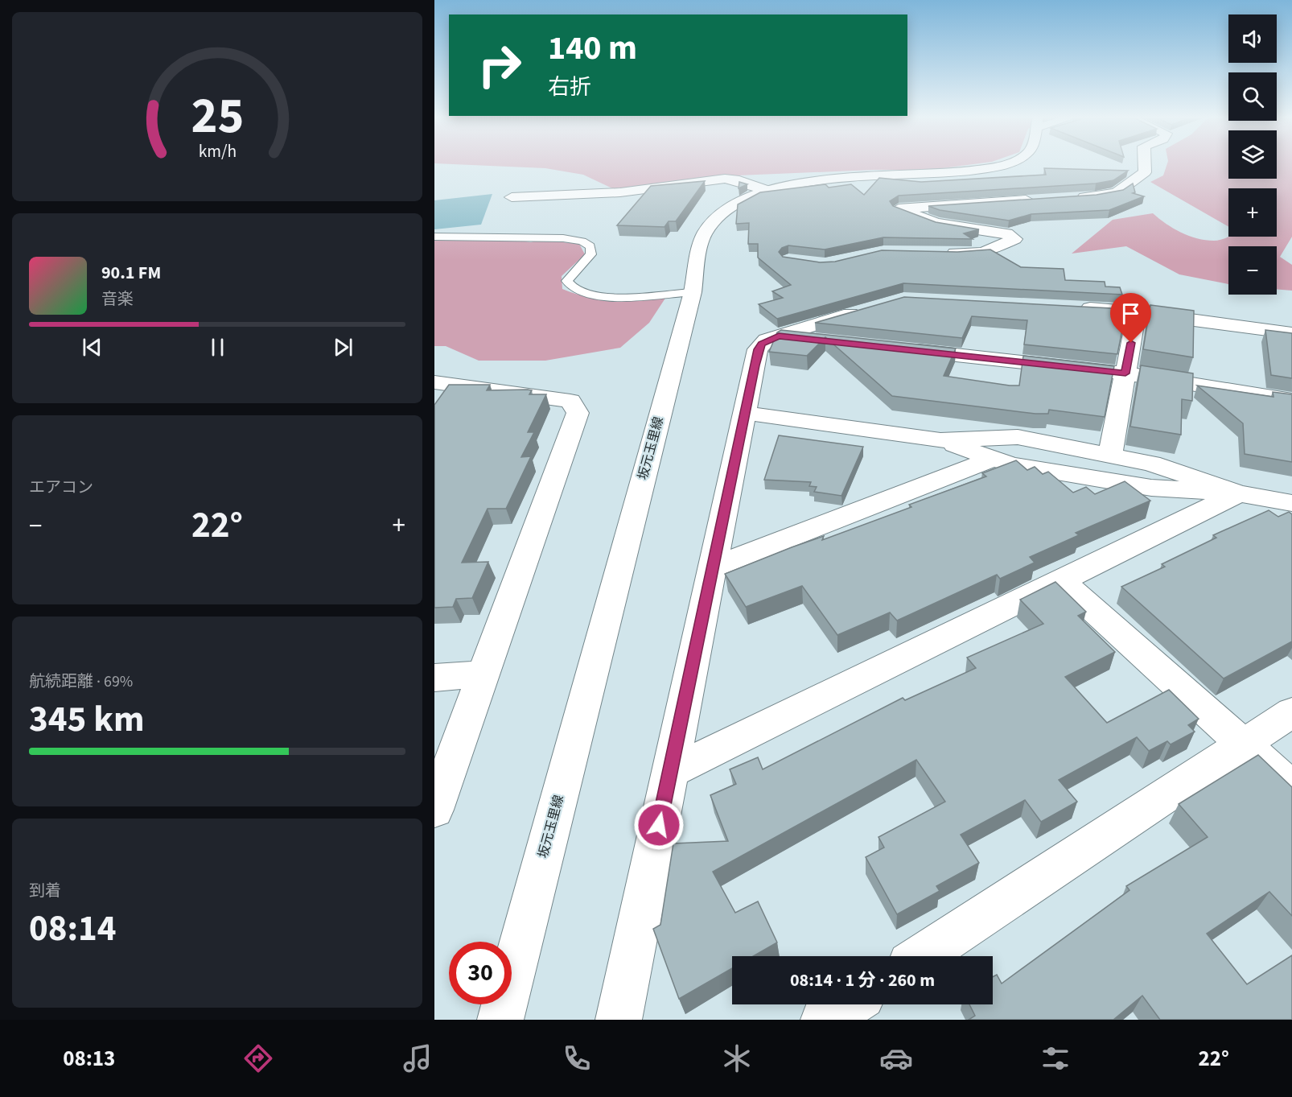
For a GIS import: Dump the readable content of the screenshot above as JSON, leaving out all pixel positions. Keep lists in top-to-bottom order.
{
  "streets": {
    "street": ["坂元玉里線"]
  },
  "page": {
    "map_buttons": ["+", "−"],
    "turn": ["140 m", "右折"],
    "song": ["90.1 FM", "音楽"],
    "tile": [
      "エアコン",
      ["航続距離 · 69%", "345 km"],
      ["到着", "08:14"]
    ],
    "heat": ["−", "22°", "+"],
    "limit": "30",
    "trip": "08:14 · 1 分 · 260 m",
    "tabs": ["08:13", "22°"],
    "gauge": ["25", "km/h"]
  }
}
